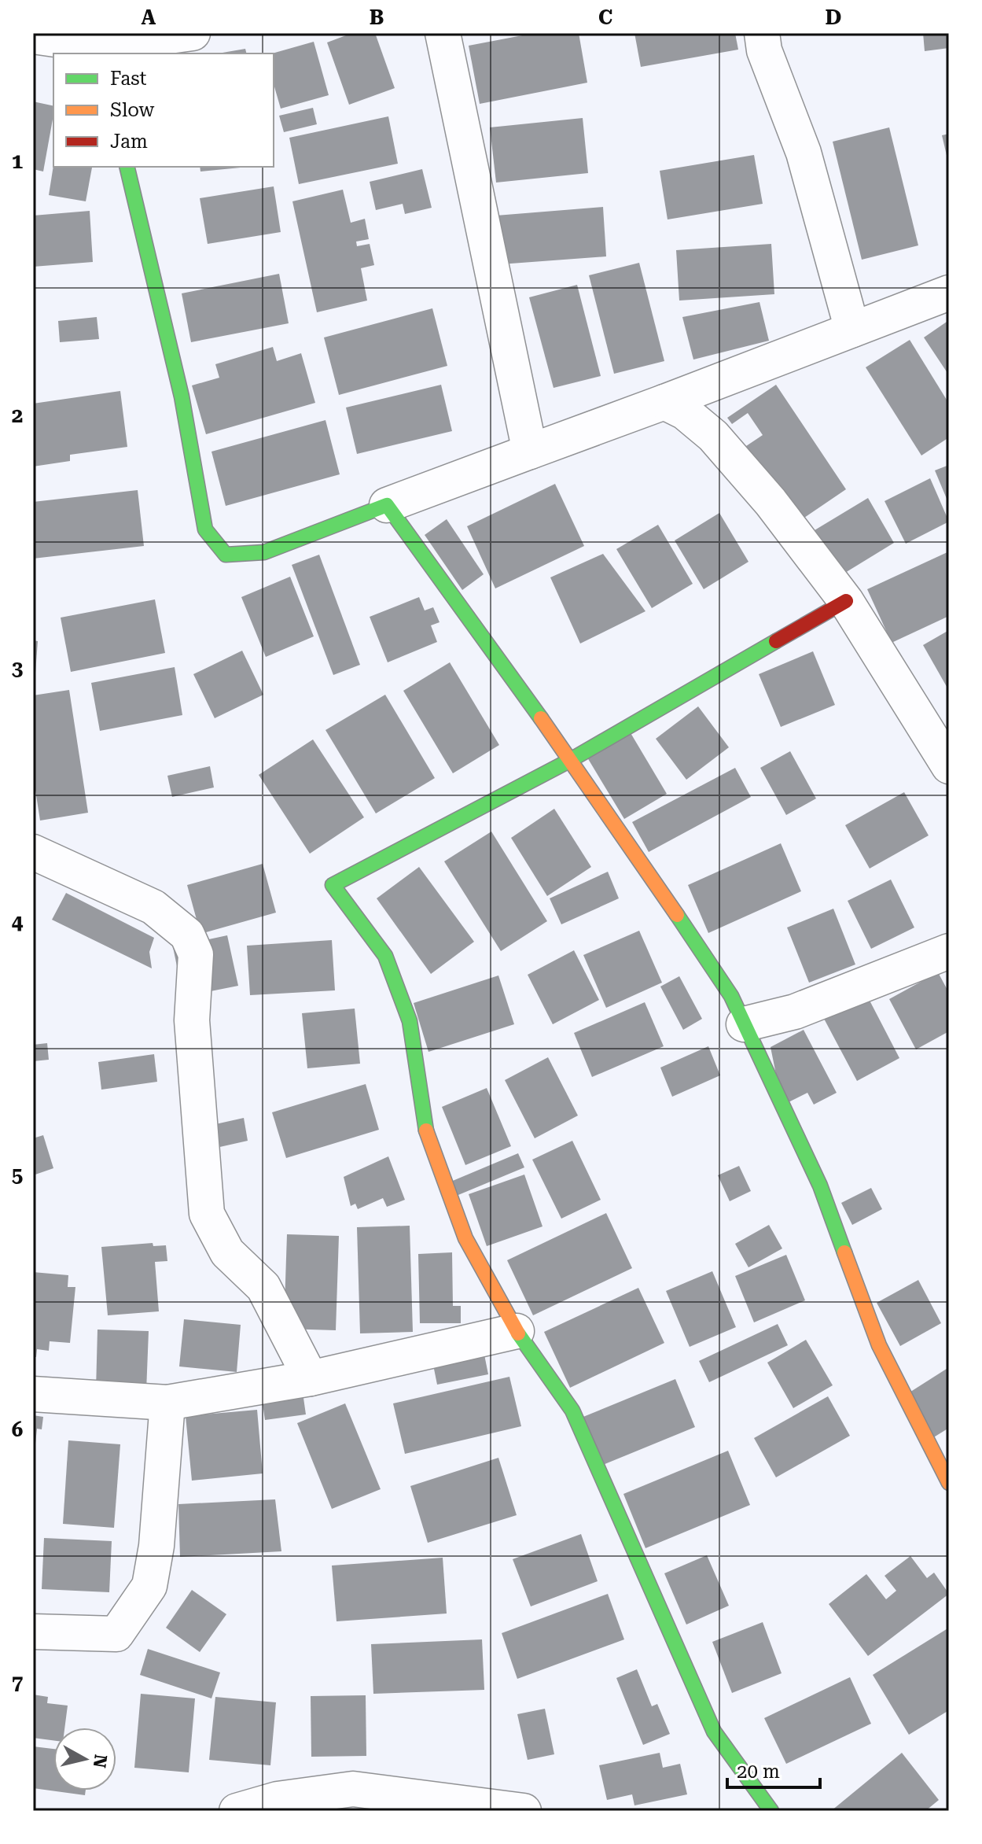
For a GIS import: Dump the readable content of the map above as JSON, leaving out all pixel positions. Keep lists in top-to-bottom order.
{
  "legend": ["Fast", "Slow", "Jam"],
  "scale_bar": "20 m",
  "north": "right",
  "grid": {
    "columns": [
      "A",
      "B",
      "C",
      "D"
    ],
    "rows": [
      "1",
      "2",
      "3",
      "4",
      "5",
      "6",
      "7"
    ]
  }
}
